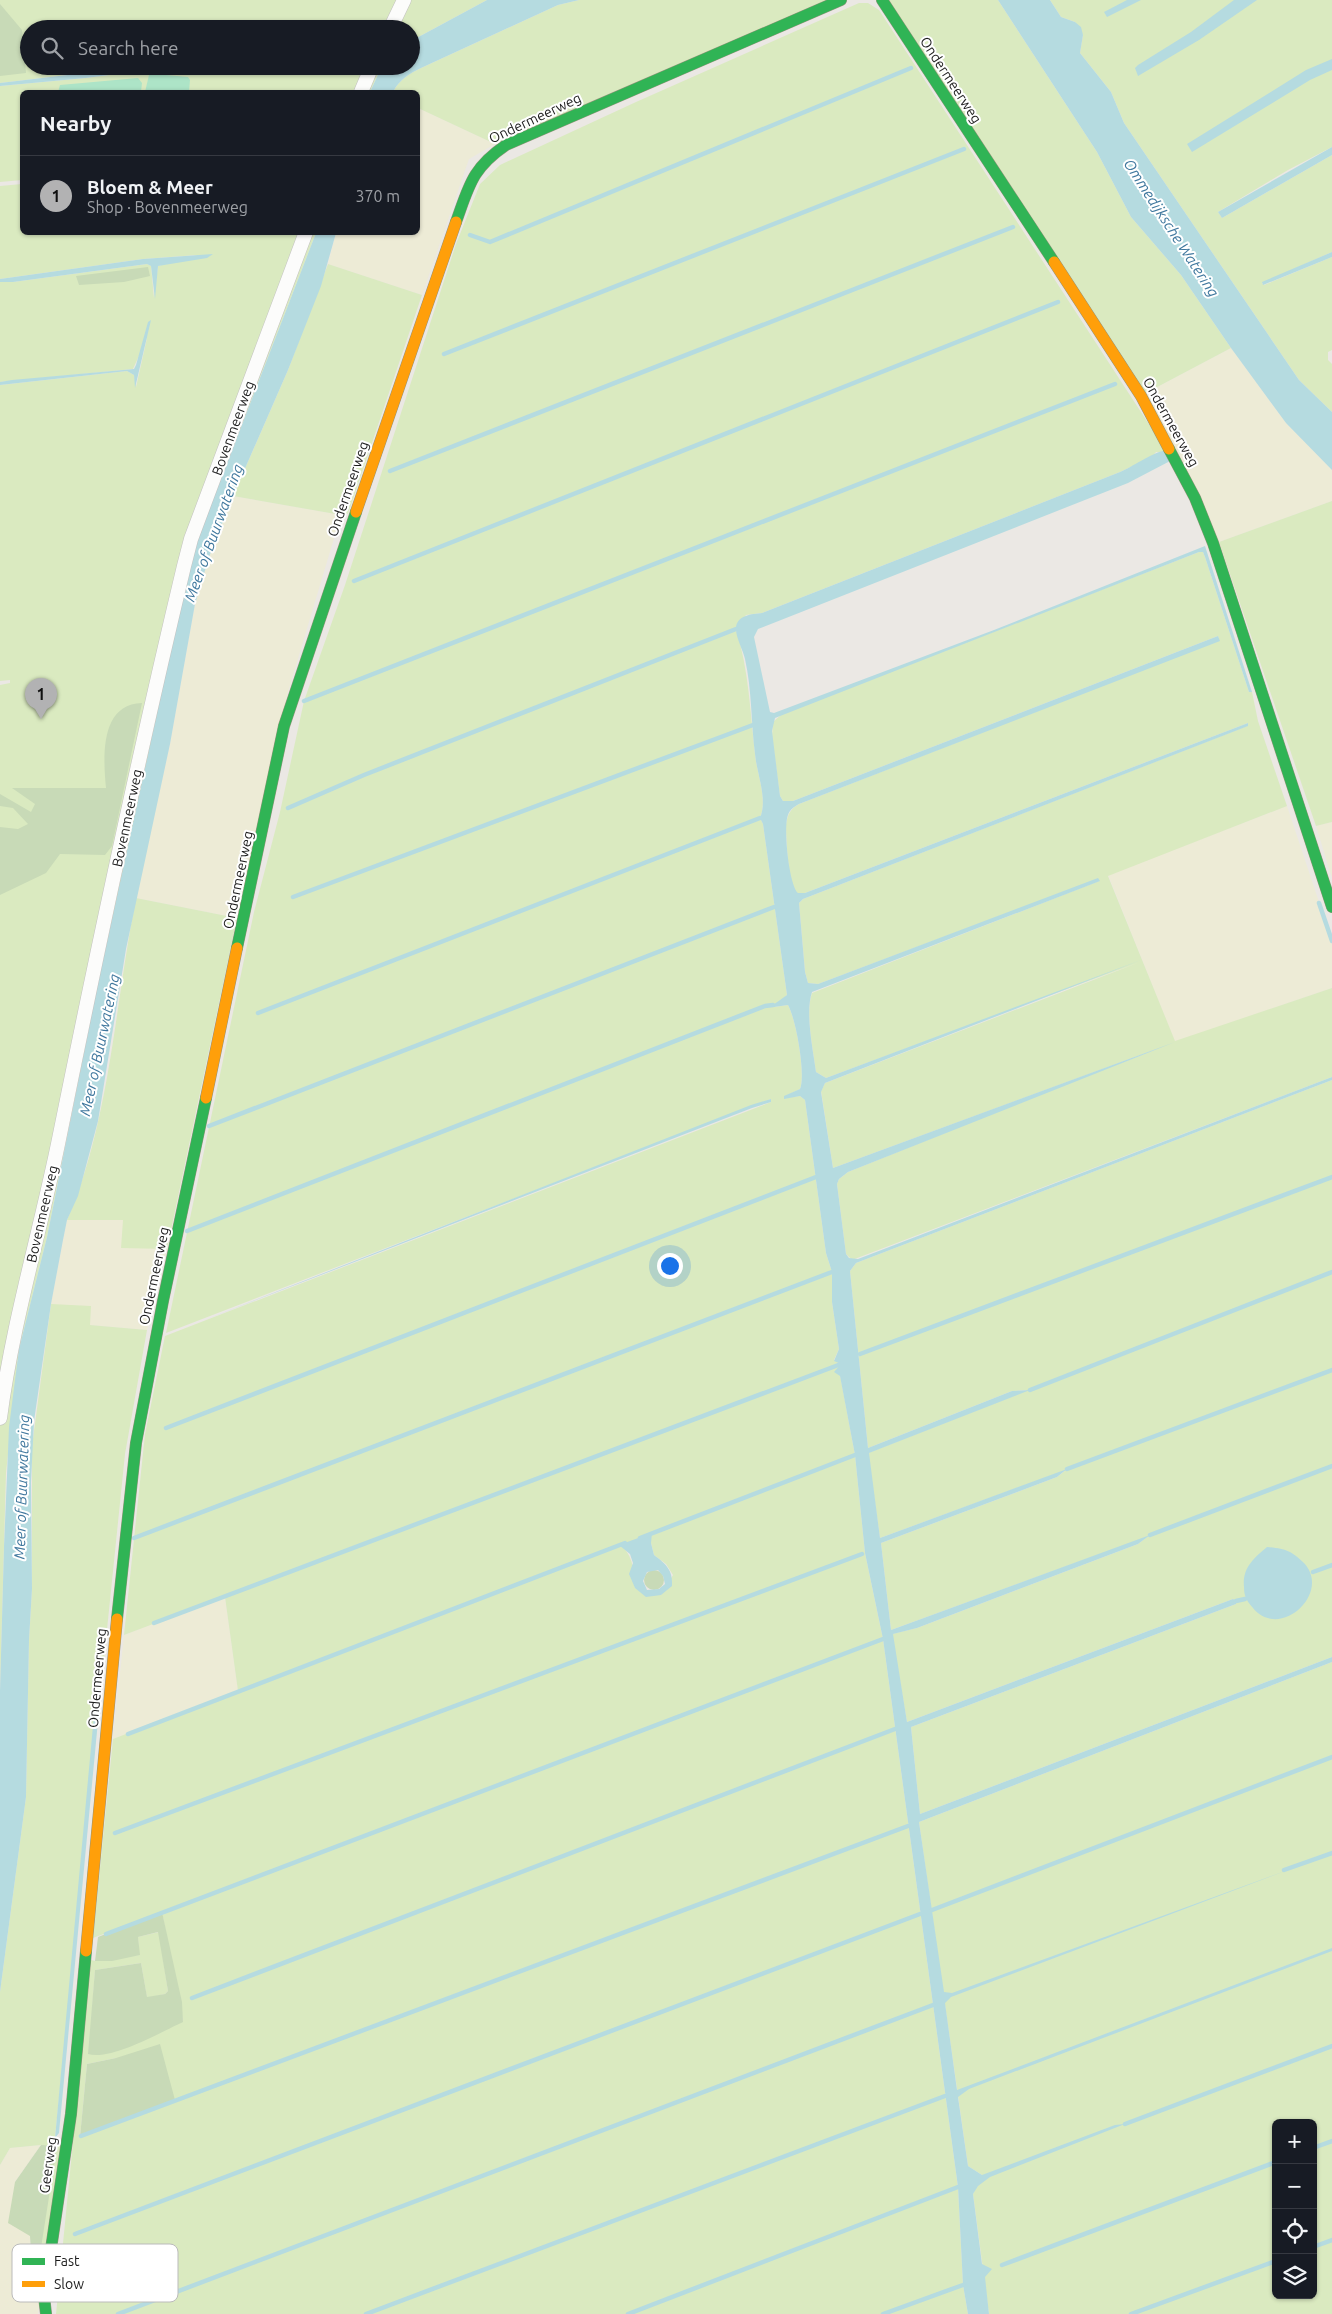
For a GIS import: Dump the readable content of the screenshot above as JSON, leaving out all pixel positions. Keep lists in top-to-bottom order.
{
  "streets": {
    "street": ["Ondermeerweg", "Bovenmeerweg", "Geerweg"]
  },
  "crossings": [
    ["Ondermeerweg", "Geerweg"]
  ],
  "water": ["Ommedijksche Watering", "Meer of Buurwatering"],
  "legend": ["Fast", "Slow"],
  "page": {
    "search": "Search here",
    "heading": "Nearby",
    "list": [
      {
        "mark": "1",
        "name": "Bloem & Meer",
        "note": "Shop · Bovenmeerweg",
        "value": "370 m"
      }
    ],
    "pins": "1",
    "map_buttons": ["+", "−"]
  }
}
